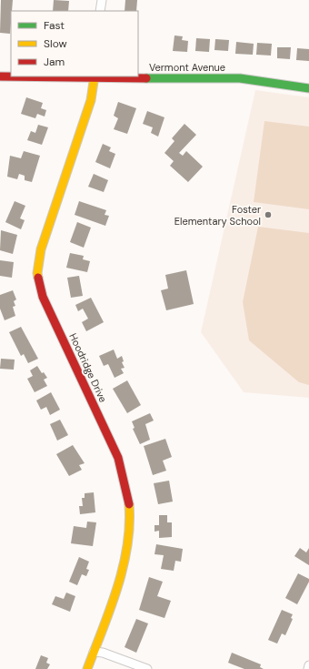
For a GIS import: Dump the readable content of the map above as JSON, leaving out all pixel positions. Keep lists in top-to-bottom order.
{
  "streets": {
    "street": ["Vermont Avenue", "Hoodridge Drive"]
  },
  "crossings": [
    ["Vermont Avenue", "Hoodridge Drive"]
  ],
  "places": ["Foster Elementary School"],
  "legend": ["Fast", "Slow", "Jam"]
}
